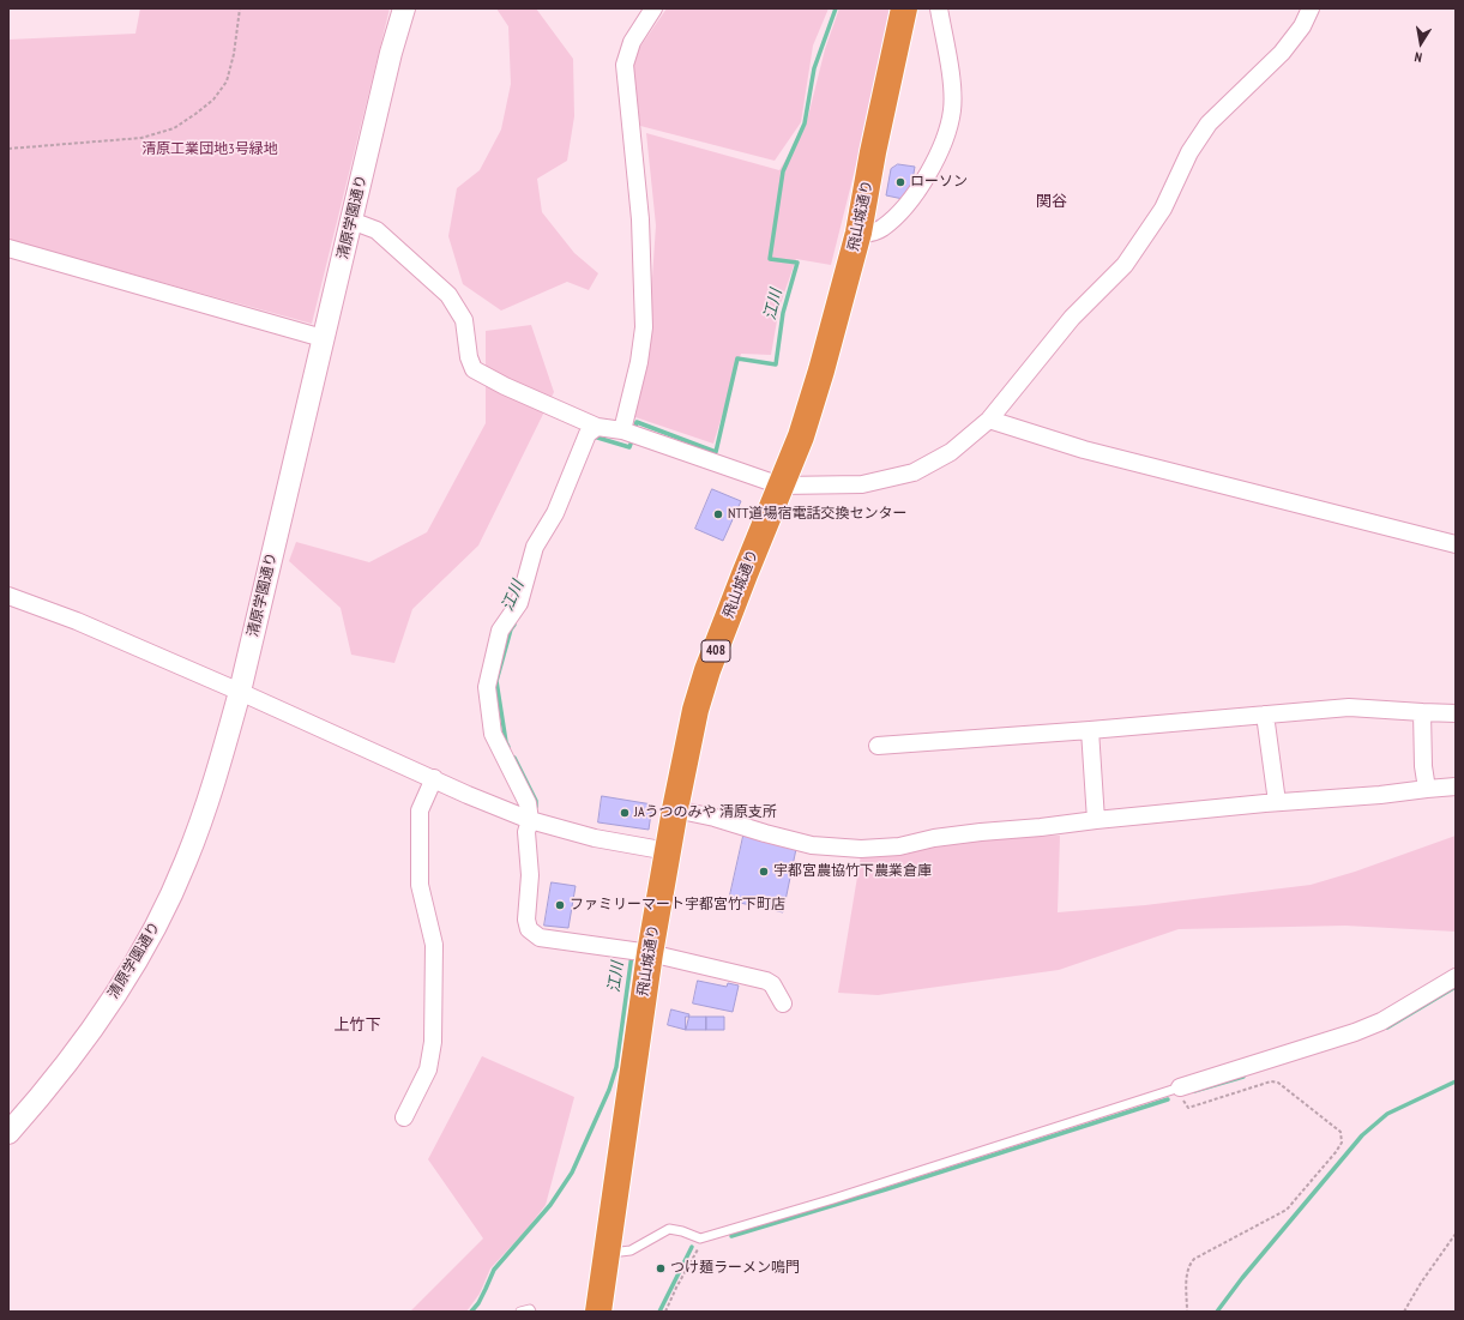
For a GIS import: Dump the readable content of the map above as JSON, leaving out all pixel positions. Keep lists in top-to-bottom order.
{
  "streets": {
    "highway": ["飛山城通り", "408"],
    "street": ["清原学園通り"]
  },
  "districts": ["関谷", "上竹下"],
  "water": ["江川"],
  "parks": ["清原工業団地3号緑地"],
  "places": [
    "ローソン",
    "NTT道場宿電話交換センター",
    "JAうつのみや 清原支所",
    "宇都宮農協竹下農業倉庫",
    "ファミリーマート宇都宮竹下町店",
    "つけ麺ラーメン鳴門"
  ],
  "north": "bottom"
}
